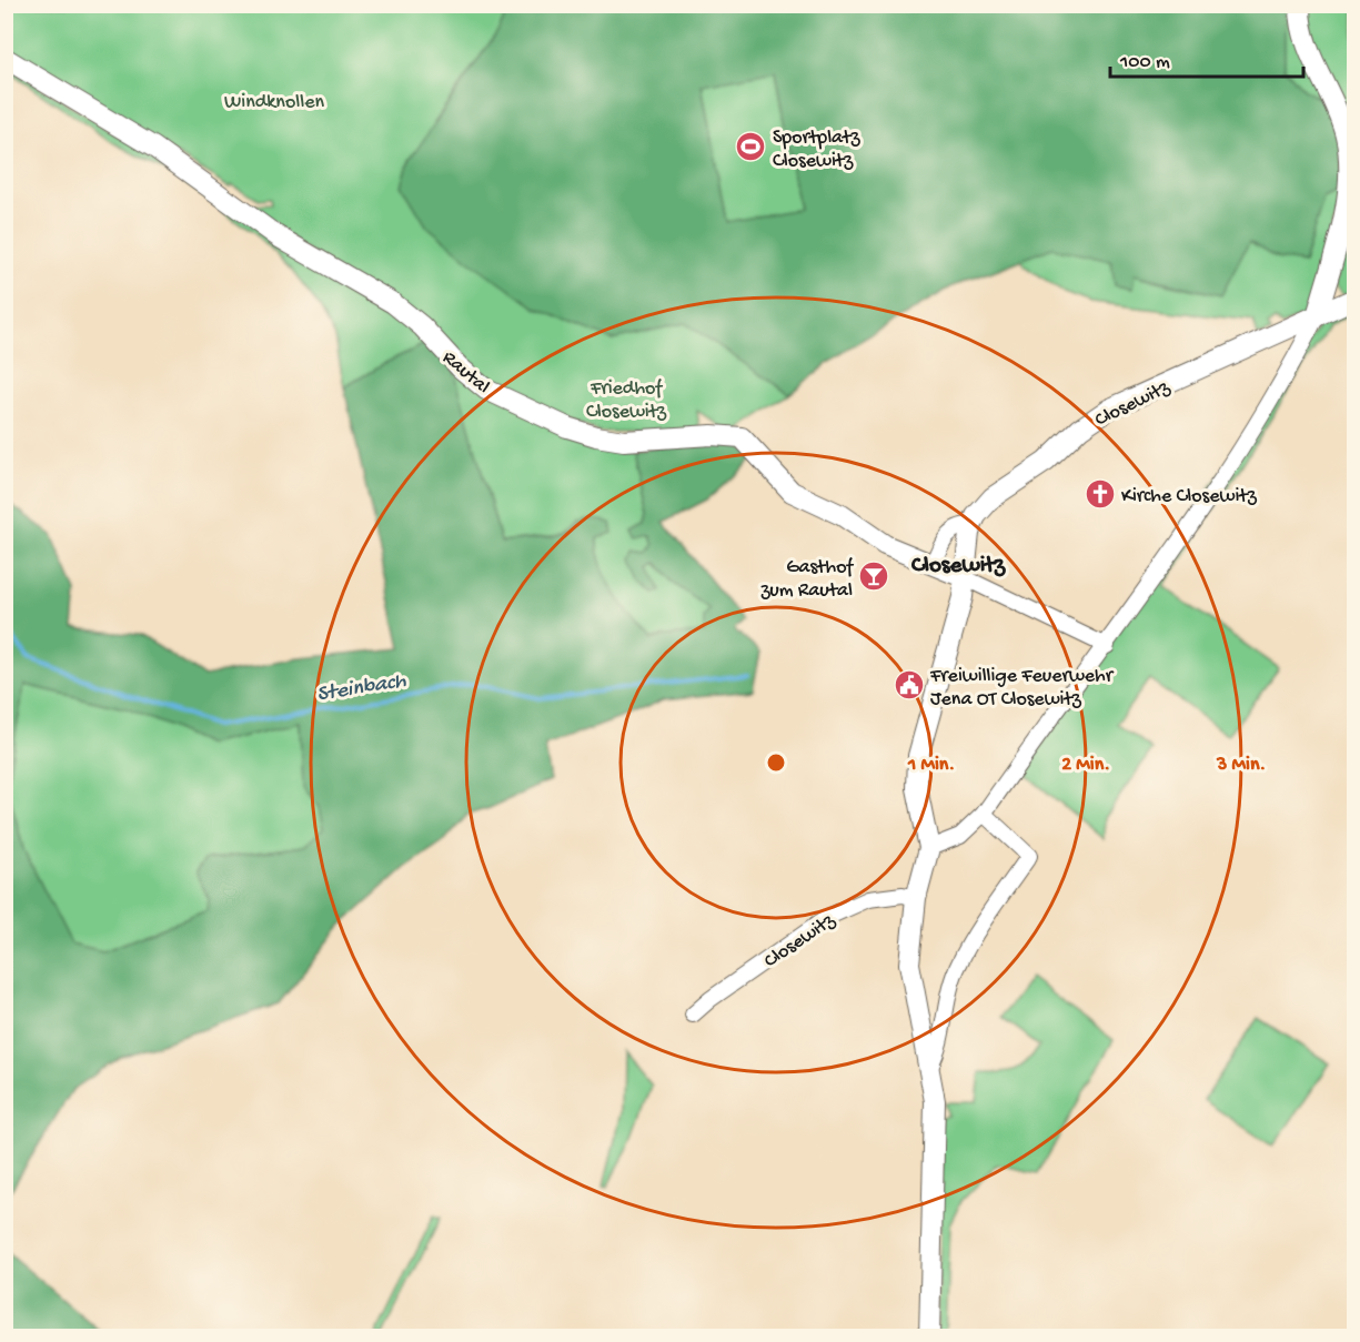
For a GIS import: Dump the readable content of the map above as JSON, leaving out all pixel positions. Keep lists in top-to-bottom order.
{
  "streets": {
    "street": ["Rautal", "Closewitz"]
  },
  "crossings": [
    ["Rautal", "Closewitz"]
  ],
  "districts": ["Closewitz"],
  "water": ["Steinbach"],
  "parks": ["Windknollen", "Friedhof Closewitz"],
  "places": {
    "sports": ["Sportplatz Closewitz"],
    "church": ["Kirche Closewitz"],
    "bar": ["Gasthof zum Rautal"],
    "public building": ["Freiwillige Feuerwehr Jena OT Closewitz"]
  },
  "scale_bar": "100 m",
  "rings": ["1 Min.", "2 Min.", "3 Min."]
}
